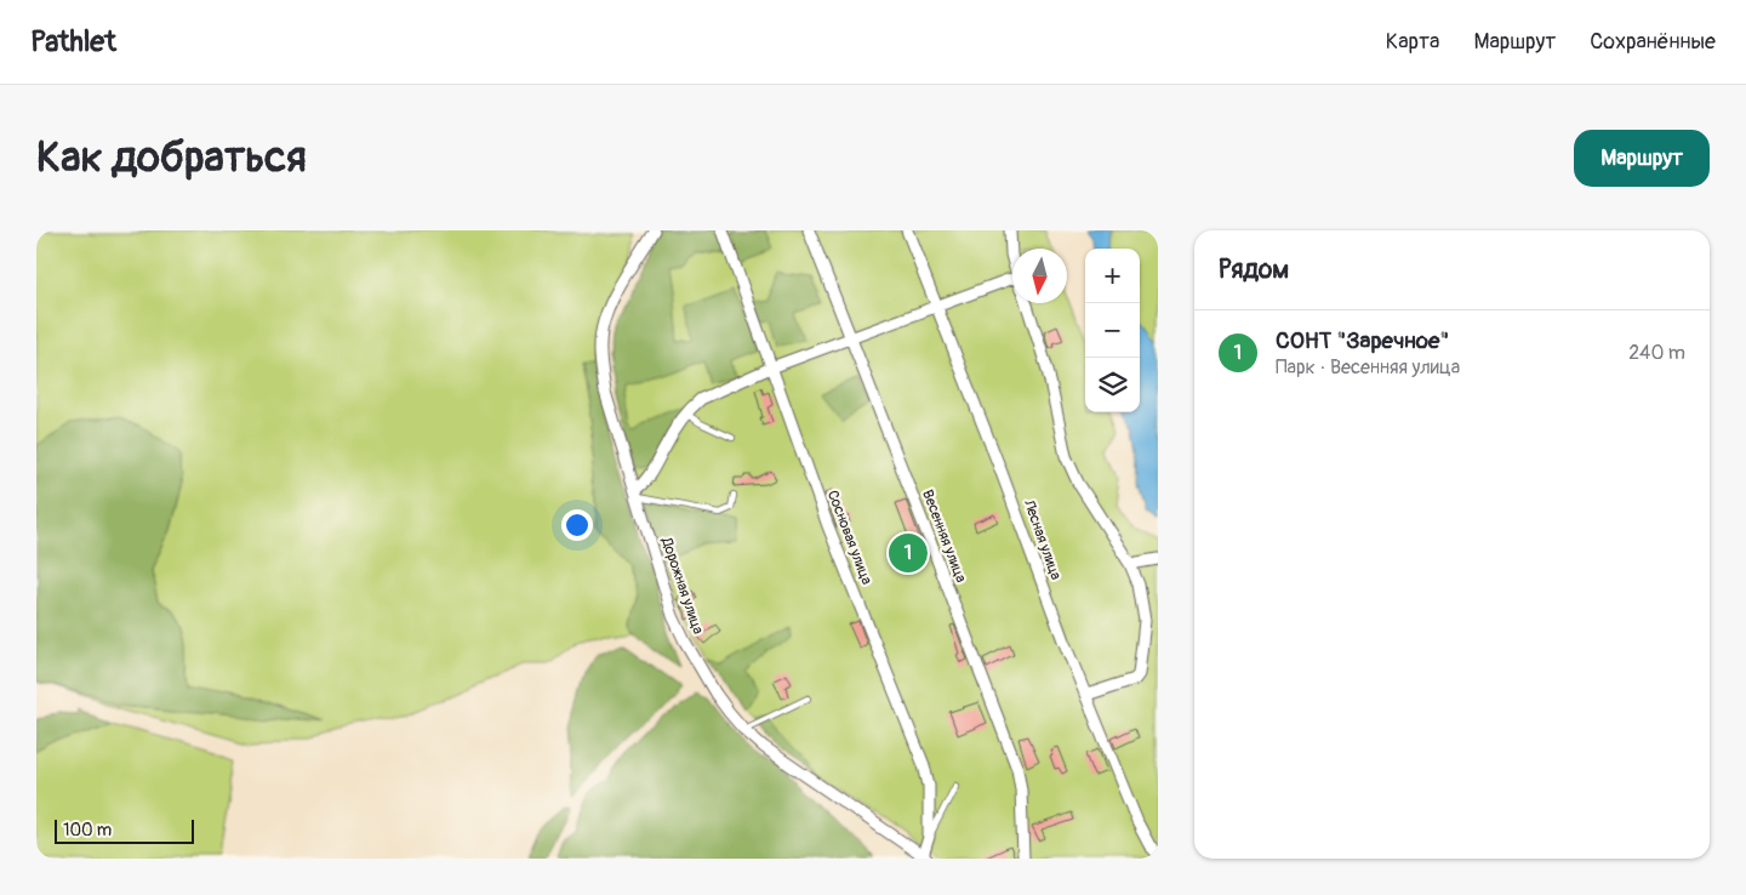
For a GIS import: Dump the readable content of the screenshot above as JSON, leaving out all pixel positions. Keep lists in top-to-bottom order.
{
  "streets": {
    "street": [
      "Весенняя улица",
      "Сосновая улица",
      "Лесная улица",
      "Дорожная улица"
    ]
  },
  "crossings": [
    ["Сосновая улица", "Дорожная улица"]
  ],
  "scale_bar": "100 m",
  "north": "bottom",
  "page": {
    "header": "Pathlet",
    "nav": ["Карта", "Маршрут", "Сохранённые"],
    "buttons": "Маршрут",
    "title": "Как добраться",
    "heading": "Рядом",
    "map_buttons": ["+", "−"],
    "list": [
      {
        "mark": "1",
        "name": "СОНТ \"Заречное\"",
        "note": "Парк · Весенняя улица",
        "value": "240 m"
      }
    ],
    "pins": "1",
    "scale": "100 m"
  }
}
